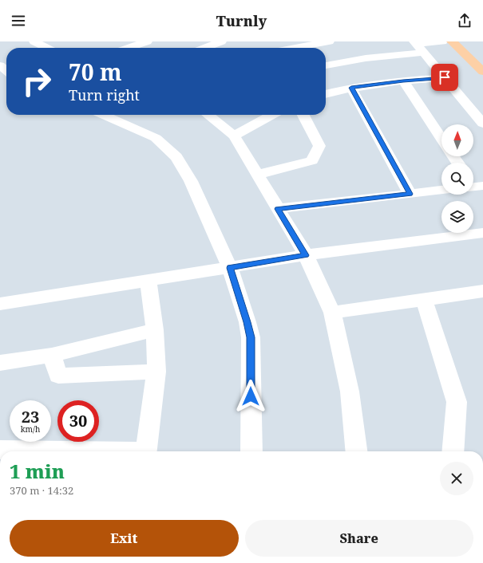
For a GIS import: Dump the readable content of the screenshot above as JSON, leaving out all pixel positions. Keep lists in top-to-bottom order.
{
  "north": "top",
  "page": {
    "header": "Turnly",
    "turn": ["70 m", "Turn right"],
    "speed": "23 km/h",
    "limit": "30",
    "heading": ["1 min", "370 m · 14:32"],
    "buttons": ["Exit", "Share"]
  }
}
